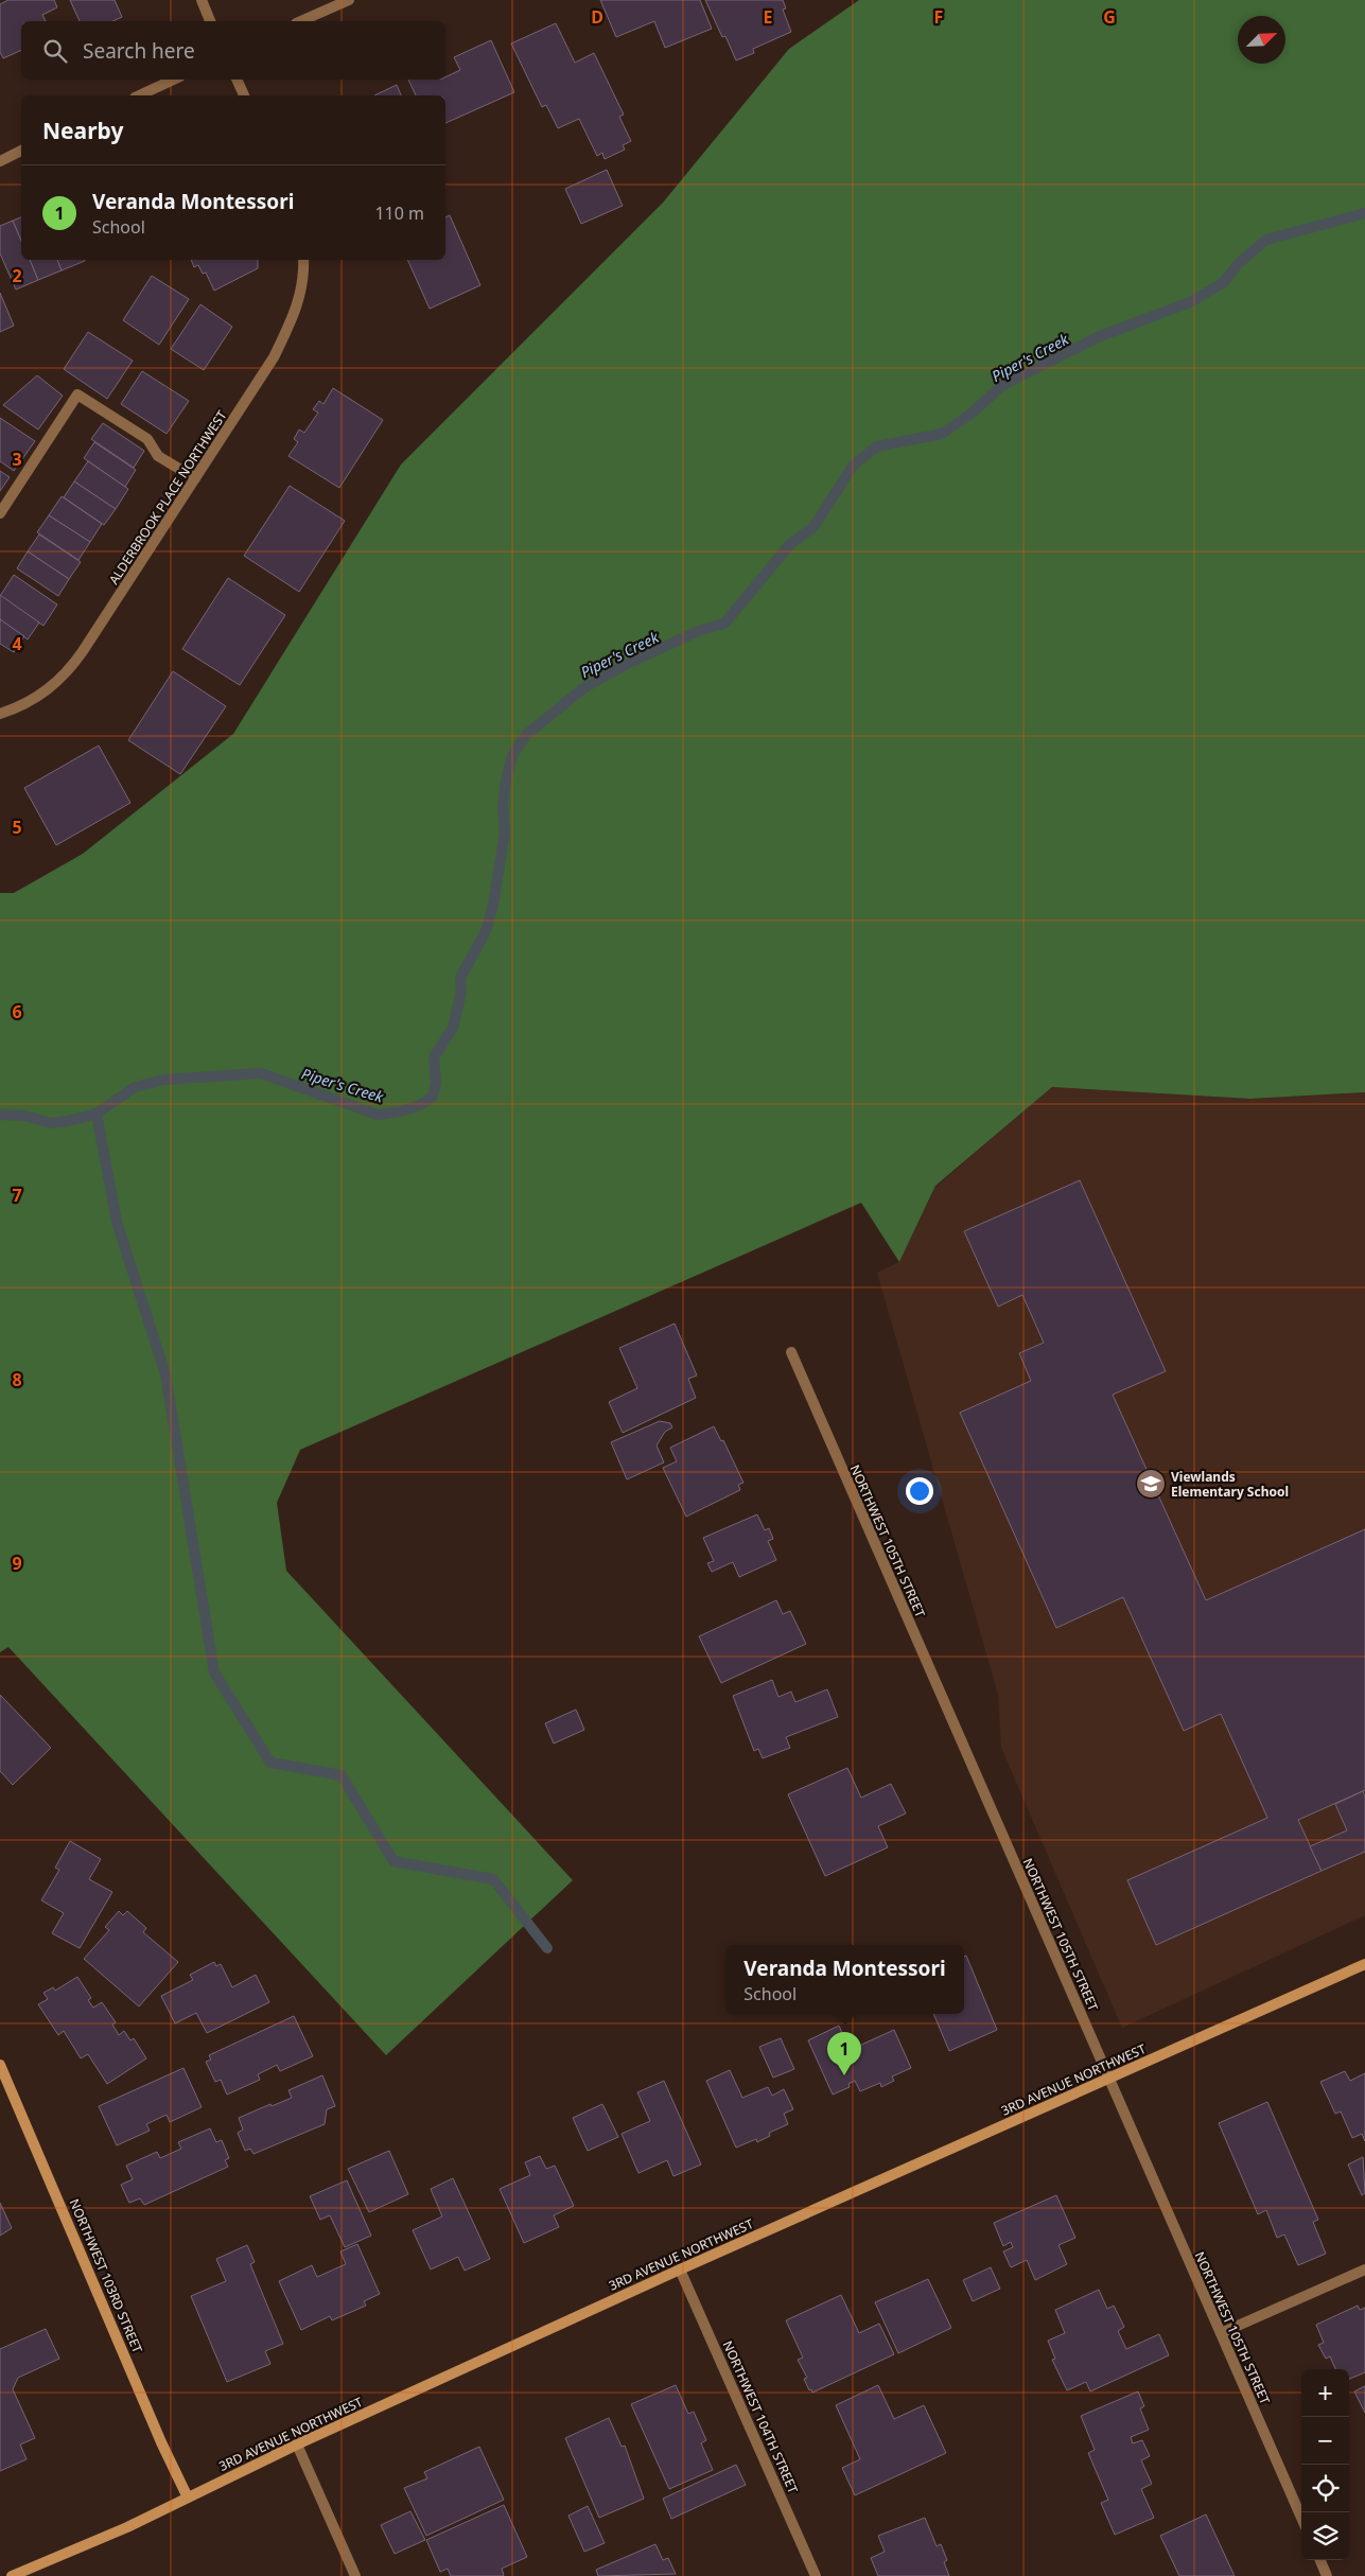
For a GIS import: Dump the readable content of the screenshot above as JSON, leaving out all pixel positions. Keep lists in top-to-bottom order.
{
  "streets": {
    "street": [
      "ALDERBROOK PLACE NORTHWEST",
      "NORTHWEST 105TH STREET",
      "3RD AVENUE NORTHWEST",
      "NORTHWEST 103RD STREET",
      "NORTHWEST 104TH STREET"
    ]
  },
  "crossings": [
    ["NORTHWEST 105TH STREET", "3RD AVENUE NORTHWEST"],
    ["3RD AVENUE NORTHWEST", "NORTHWEST 103RD STREET"],
    ["3RD AVENUE NORTHWEST", "NORTHWEST 104TH STREET"]
  ],
  "water": ["Piper's Creek"],
  "places": {
    "school or university": ["Viewlands Elementary School"]
  },
  "north": "top right",
  "page": {
    "search": "Search here",
    "heading": "Nearby",
    "list": [
      {
        "mark": "1",
        "name": "Veranda Montessori",
        "note": "School",
        "value": "110 m"
      }
    ],
    "popup": ["Veranda Montessori", "School"],
    "pins": "1",
    "map_buttons": ["+", "−"]
  },
  "grid": {
    "columns": [
      "D",
      "E",
      "F",
      "G"
    ],
    "rows": [
      "2",
      "3",
      "4",
      "5",
      "6",
      "7",
      "8",
      "9"
    ]
  }
}
